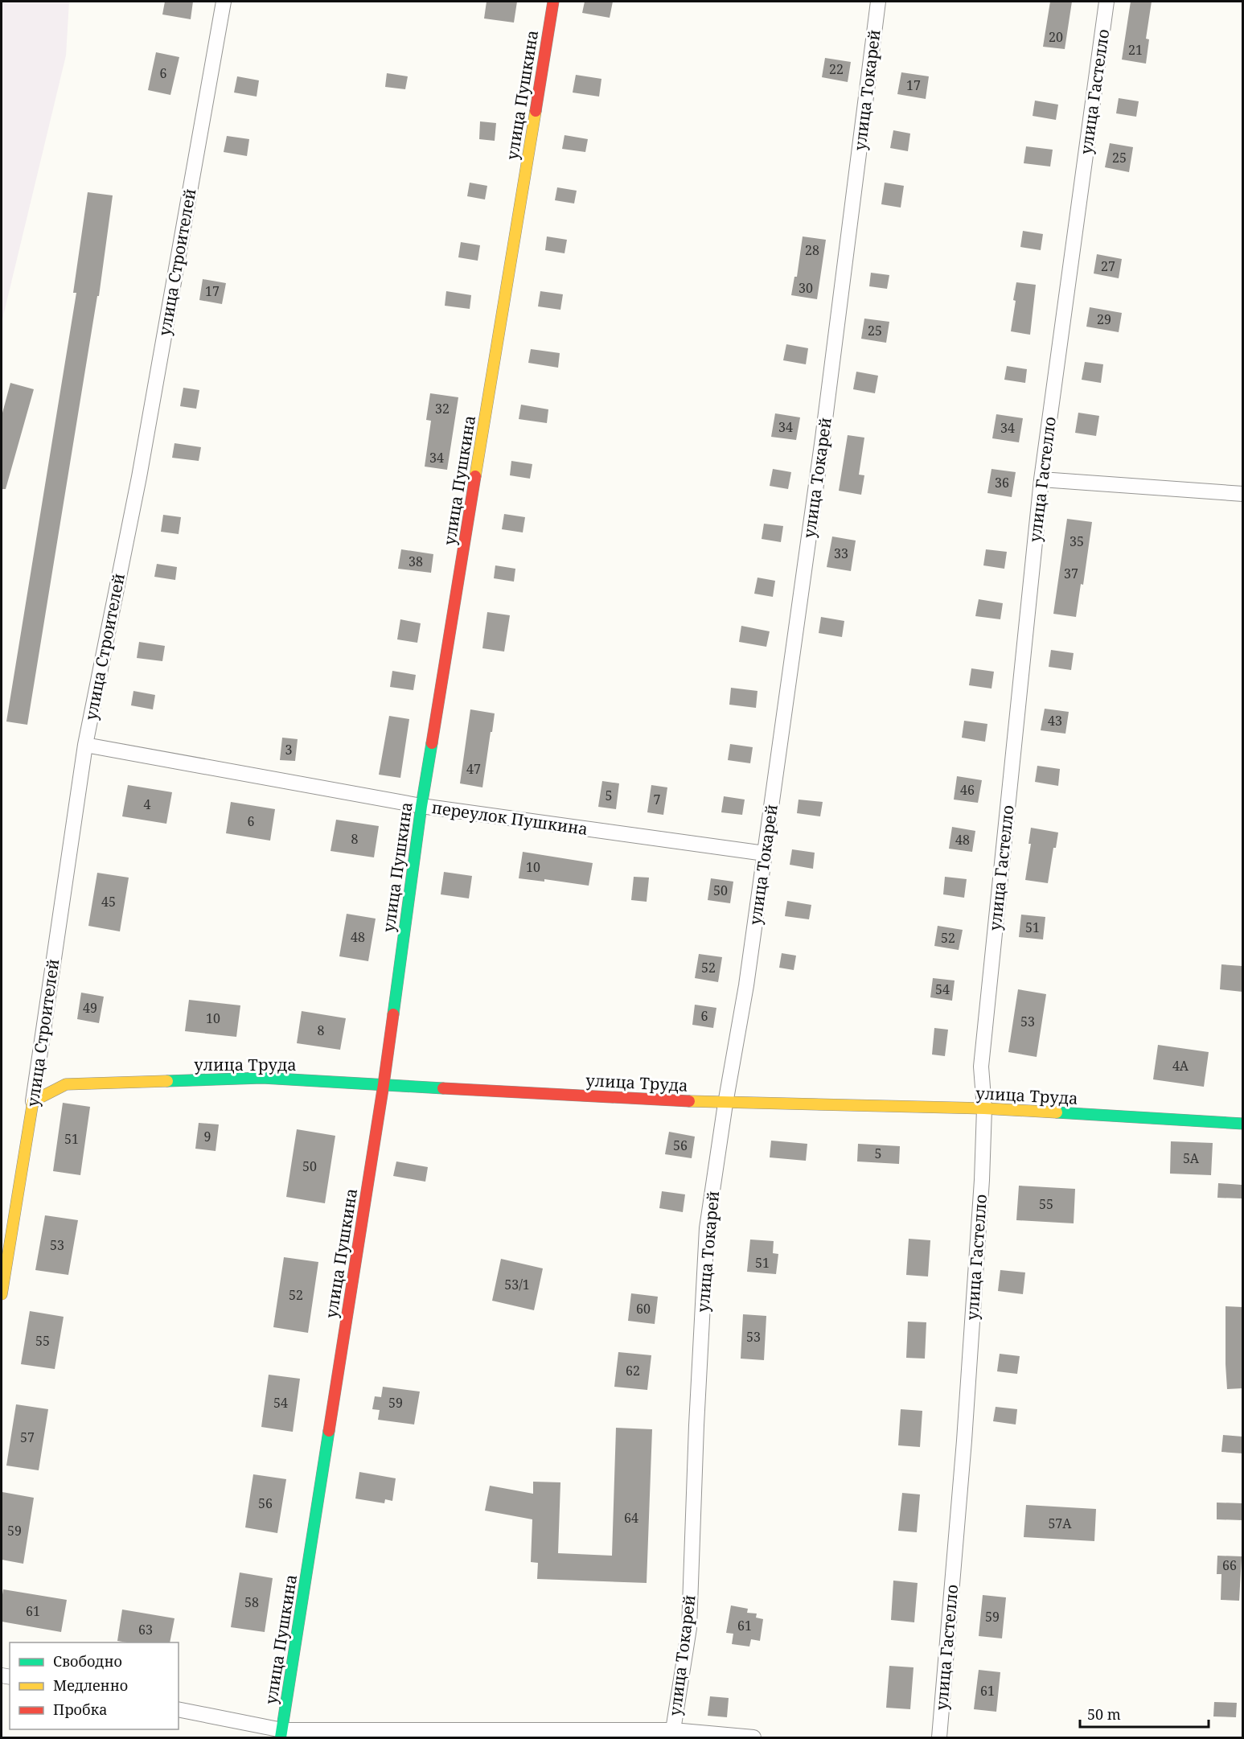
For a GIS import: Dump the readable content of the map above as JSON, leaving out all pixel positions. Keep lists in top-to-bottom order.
{
  "streets": {
    "street": [
      "улица Токарей",
      "улица Гастелло",
      "улица Пушкина",
      "улица Строителей",
      "переулок Пушкина",
      "улица Труда"
    ]
  },
  "crossings": [
    ["улица Токарей", "переулок Пушкина"],
    ["улица Токарей", "улица Труда"],
    ["улица Гастелло", "улица Труда"],
    ["улица Пушкина", "переулок Пушкина"],
    ["улица Пушкина", "улица Труда"],
    ["улица Строителей", "переулок Пушкина"],
    ["улица Строителей", "улица Труда"]
  ],
  "house_numbers": [
    "20",
    "21",
    "22",
    "6",
    "17",
    "25",
    "28",
    "27",
    "30",
    "17",
    "29",
    "25",
    "32",
    "34",
    "34",
    "34",
    "36",
    "35",
    "33",
    "38",
    "37",
    "43",
    "3",
    "47",
    "46",
    "5",
    "7",
    "4",
    "6",
    "8",
    "48",
    "10",
    "50",
    "45",
    "51",
    "48",
    "52",
    "52",
    "54",
    "49",
    "6",
    "10",
    "53",
    "8",
    "4А",
    "9",
    "51",
    "56",
    "5",
    "5А",
    "50",
    "55",
    "53",
    "51",
    "53/1",
    "52",
    "60",
    "53",
    "55",
    "62",
    "54",
    "59",
    "57",
    "56",
    "64",
    "57А",
    "59",
    "66",
    "58",
    "61",
    "59",
    "61",
    "63",
    "61"
  ],
  "legend": ["Свободно", "Медленно", "Пробка"],
  "scale_bar": "50 m"
}
